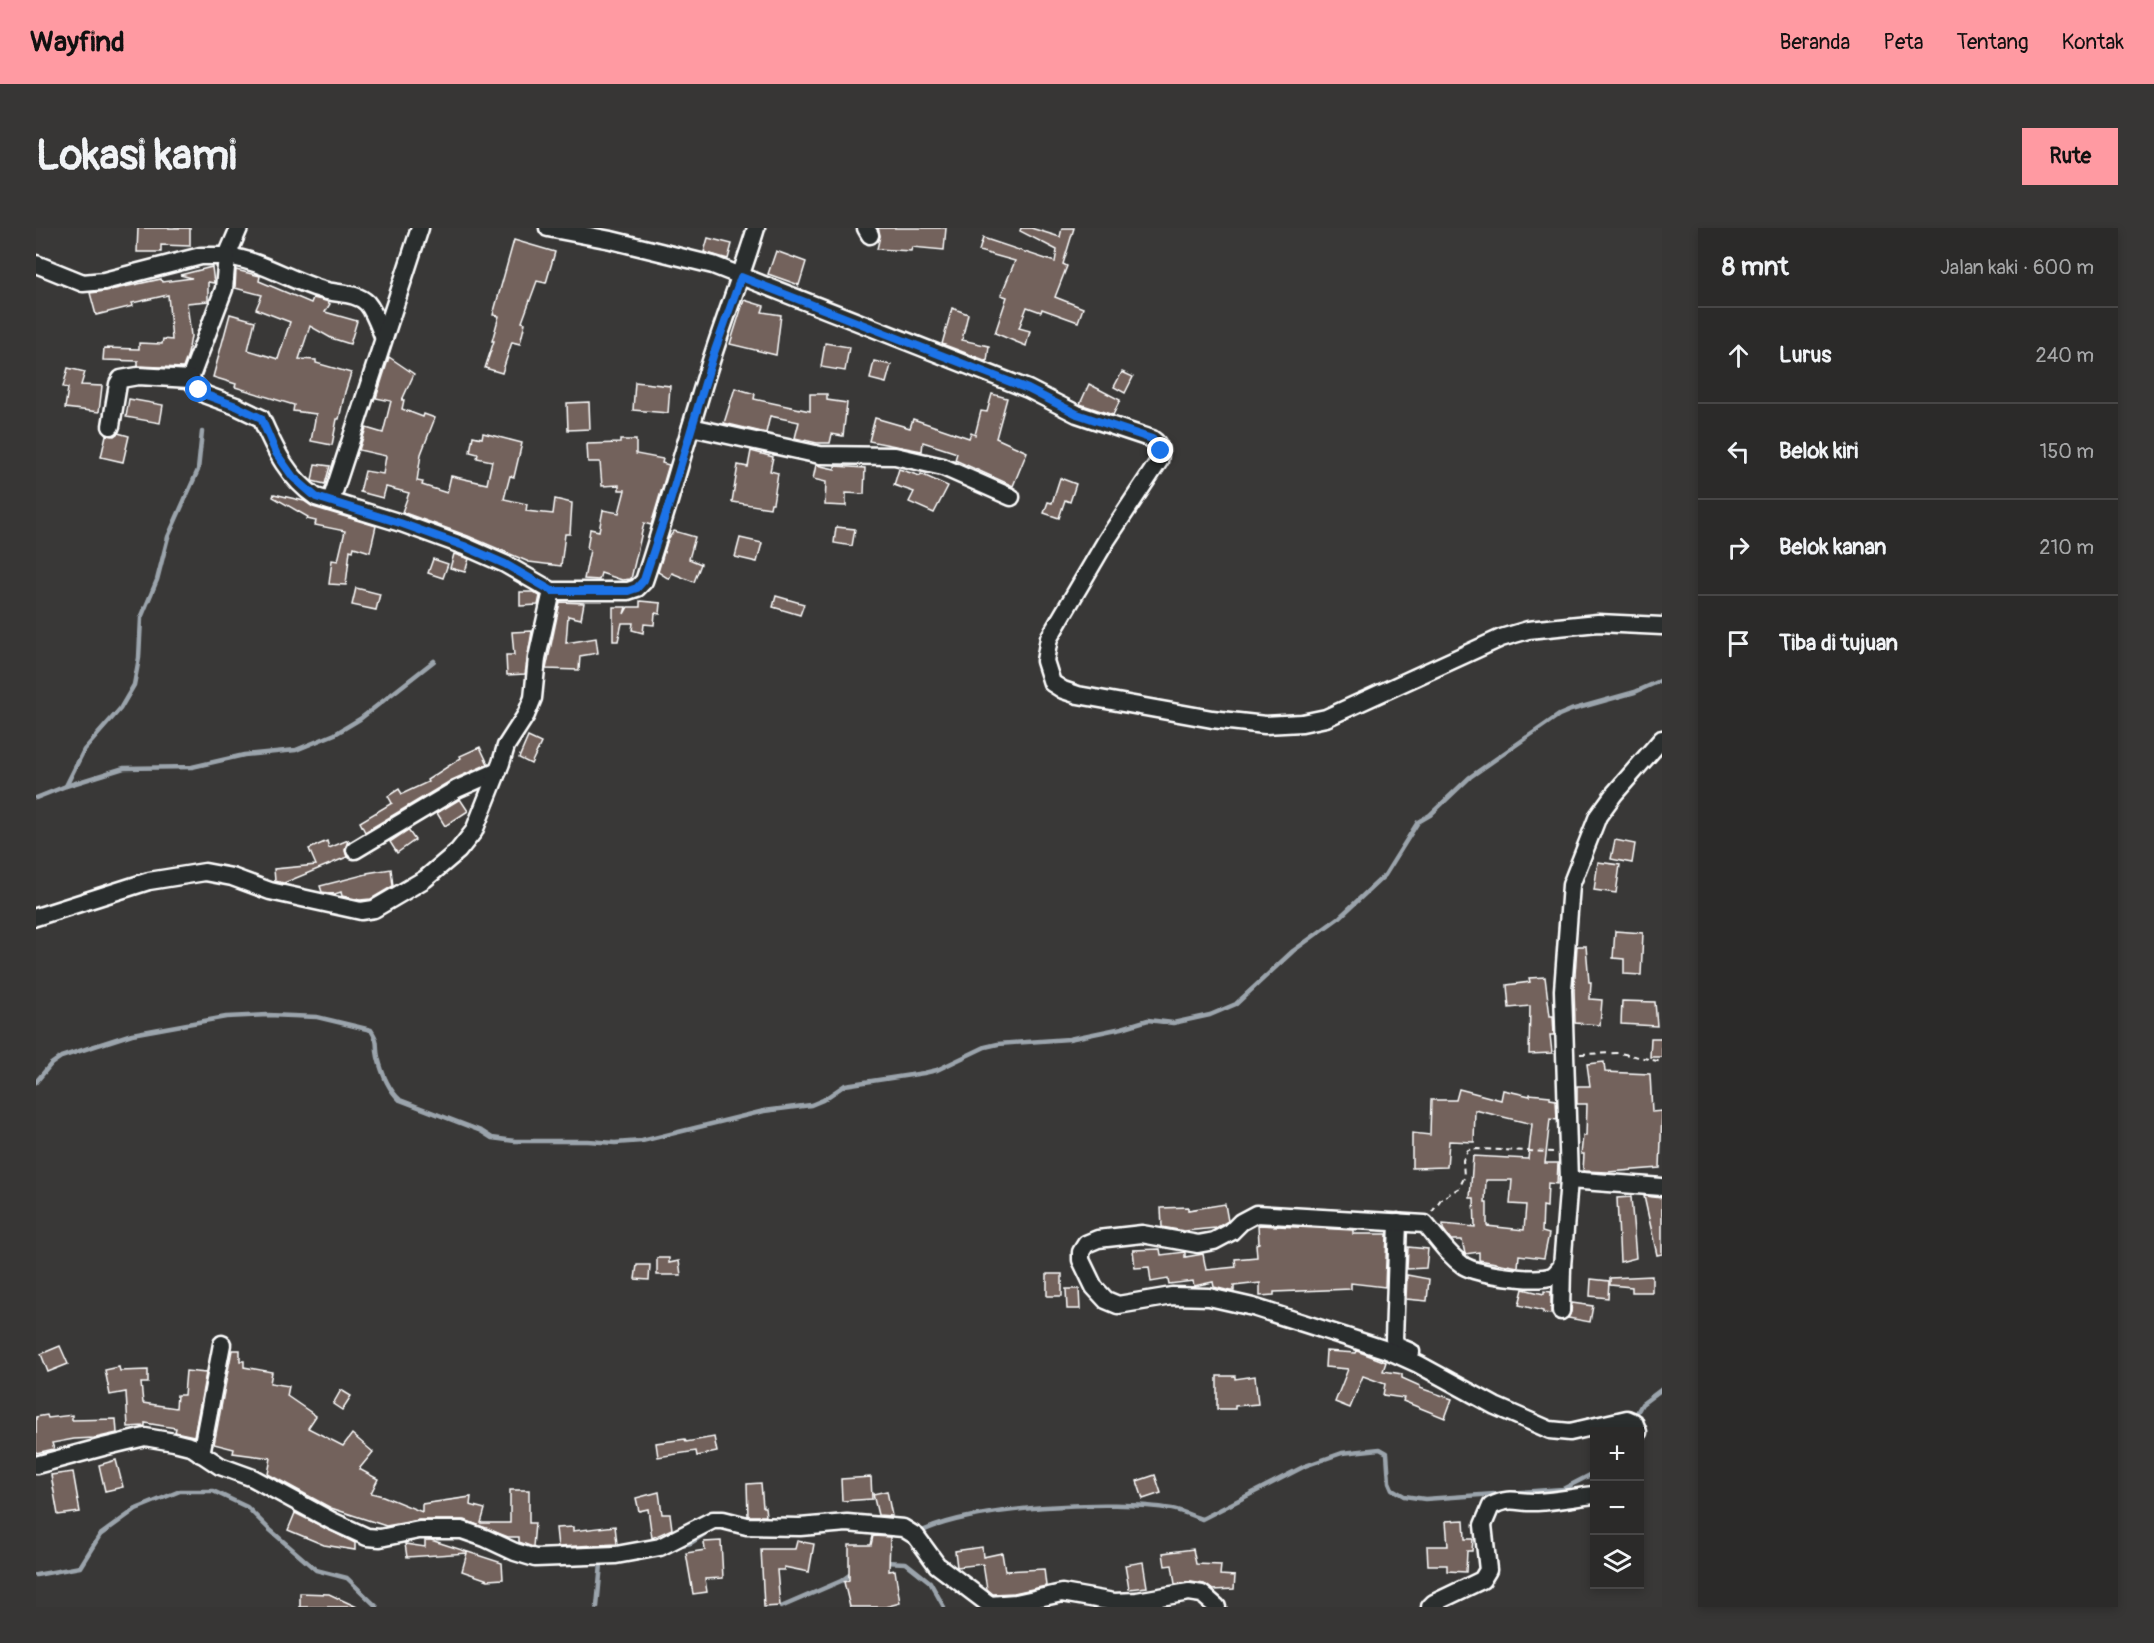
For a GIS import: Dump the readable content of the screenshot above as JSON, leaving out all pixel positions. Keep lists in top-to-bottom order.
{
  "page": {
    "header": "Wayfind",
    "nav": [
      "Beranda",
      "Peta",
      "Tentang",
      "Kontak"
    ],
    "buttons": "Rute",
    "title": "Lokasi kami",
    "heading": ["8 mnt", "Jalan kaki · 600 m"],
    "list": [
      ["Lurus", "240 m"],
      ["Belok kiri", "150 m"],
      ["Belok kanan", "210 m"],
      "Tiba di tujuan"
    ],
    "map_buttons": ["+", "−"]
  }
}
